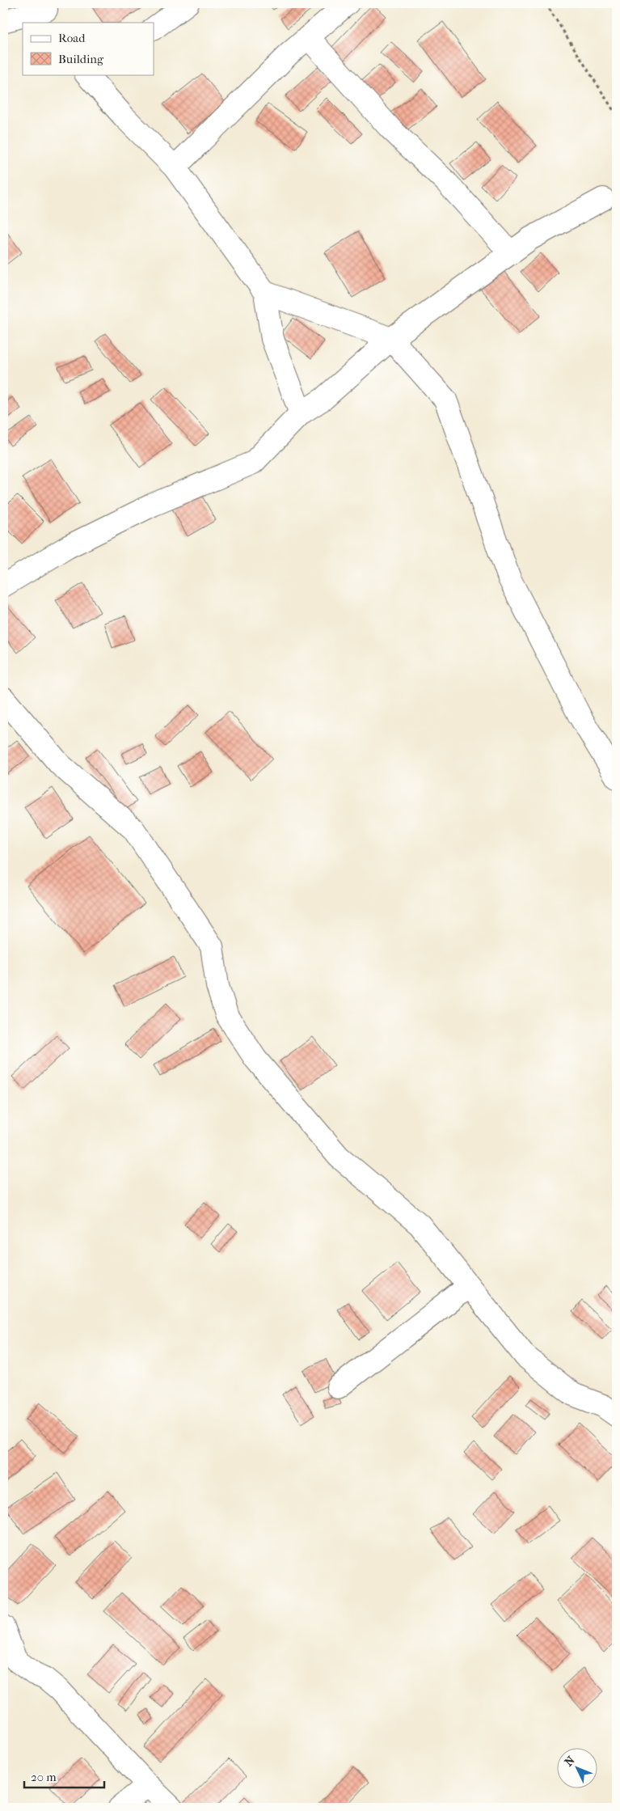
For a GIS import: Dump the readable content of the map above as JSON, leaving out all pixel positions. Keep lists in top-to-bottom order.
{
  "legend": ["Road", "Building"],
  "scale_bar": "20 m",
  "north": "top left"
}
